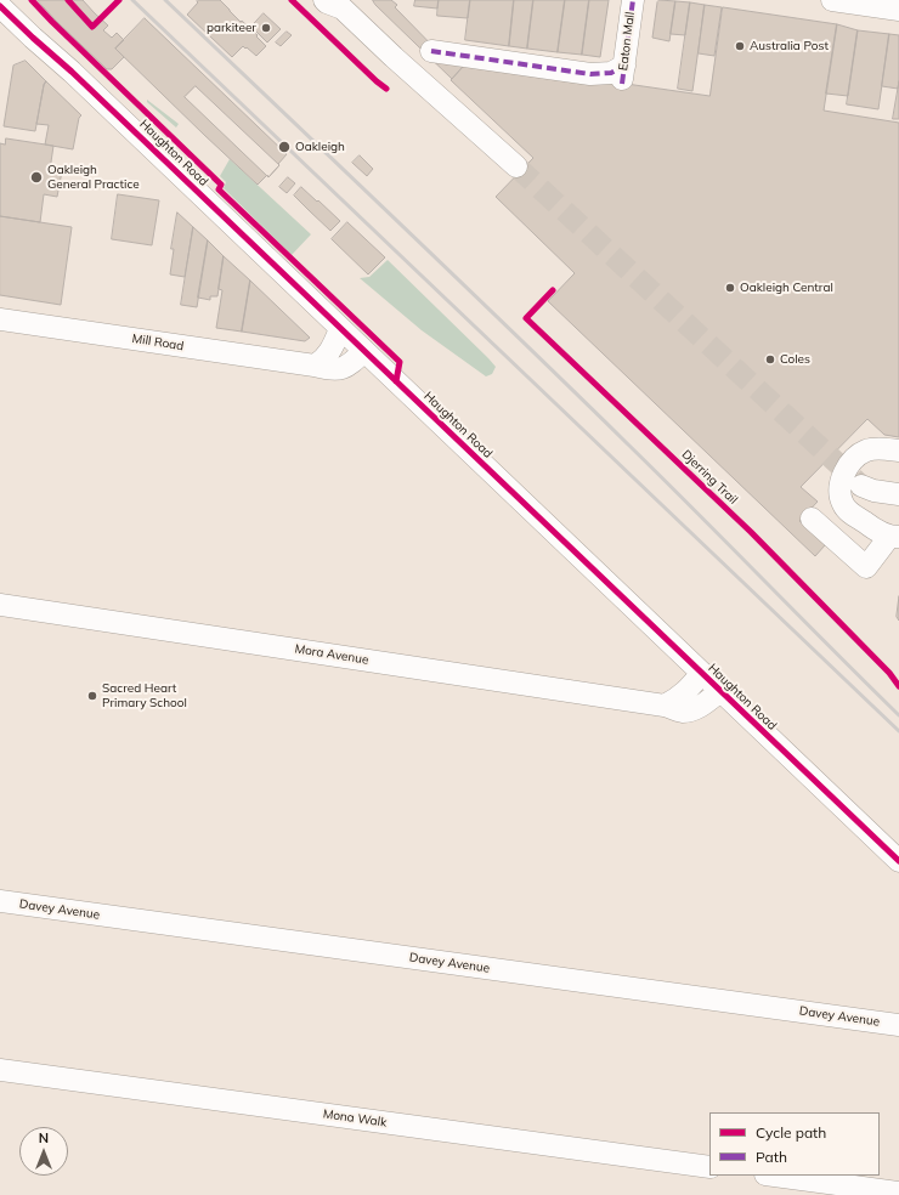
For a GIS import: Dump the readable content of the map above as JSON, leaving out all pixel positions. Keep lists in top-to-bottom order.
{
  "streets": {
    "street": [
      "Eaton Mall",
      "Haughton Road",
      "Mill Road",
      "Mora Avenue",
      "Davey Avenue",
      "Mona Walk"
    ],
    "cycle path": ["Djerring Trail"]
  },
  "crossings": [
    ["Haughton Road", "Mill Road"],
    ["Haughton Road", "Mora Avenue"]
  ],
  "places": [
    "parkiteer",
    "Australia Post",
    "Oakleigh",
    "Oakleigh General Practice",
    "Oakleigh Central",
    "Coles",
    "Sacred Heart Primary School"
  ],
  "legend": ["Cycle path", "Path"],
  "north": "top"
}
